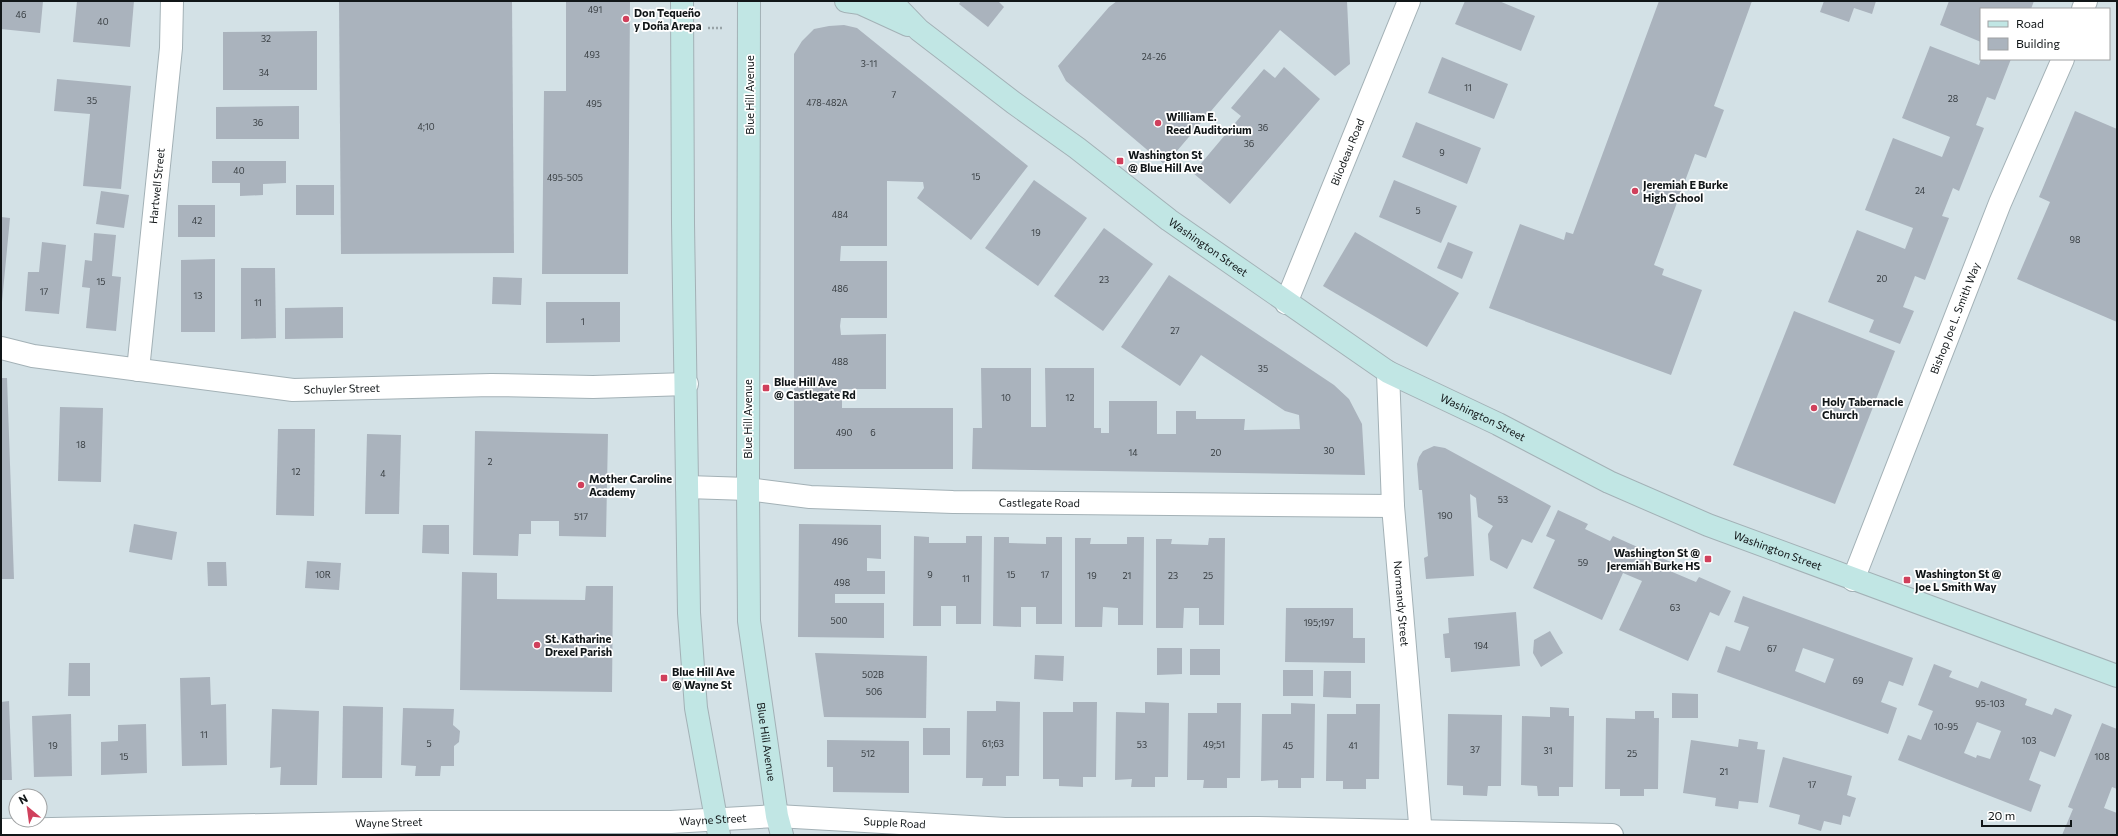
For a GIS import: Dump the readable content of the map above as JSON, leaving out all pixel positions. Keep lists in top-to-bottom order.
{
  "streets": {
    "main road": ["Blue Hill Avenue", "Washington Street"],
    "street": [
      "Bilodeau Road",
      "Hartwell Street",
      "Bishop Joe L. Smith Way",
      "Schuyler Street",
      "Castlegate Road",
      "Normandy Street",
      "Wayne Street",
      "Supple Road"
    ]
  },
  "crossings": [
    ["Blue Hill Avenue", "Castlegate Road"],
    ["Blue Hill Avenue", "Wayne Street"],
    ["Blue Hill Avenue", "Supple Road"],
    ["Bilodeau Road", "Washington Street"],
    ["Hartwell Street", "Schuyler Street"],
    ["Washington Street", "Bishop Joe L. Smith Way"],
    ["Washington Street", "Normandy Street"],
    ["Castlegate Road", "Normandy Street"],
    ["Normandy Street", "Supple Road"],
    ["Wayne Street", "Supple Road"]
  ],
  "places": {
    "other": [
      "Don Tequeño y Doña Arepa",
      "William E. Reed Auditorium",
      "Jeremiah E Burke High School",
      "Holy Tabernacle Church",
      "Mother Caroline Academy",
      "St. Katharine Drexel Parish"
    ],
    "transit": [
      "Washington St @ Blue Hill Ave",
      "Blue Hill Ave @ Castlegate Rd",
      "Washington St @ Jeremiah Burke HS",
      "Washington St @ Joe L Smith Way",
      "Blue Hill Ave @ Wayne St"
    ]
  },
  "house_numbers": [
    "491",
    "46",
    "40",
    "32",
    "493",
    "24-26",
    "3-11",
    "34",
    "11",
    "7",
    "28",
    "35",
    "478-482A",
    "495",
    "36",
    "4;10",
    "36",
    "36",
    "9",
    "40",
    "15",
    "495-505",
    "24",
    "5",
    "484",
    "42",
    "19",
    "98",
    "20",
    "23",
    "15",
    "486",
    "17",
    "13",
    "11",
    "1",
    "27",
    "488",
    "35",
    "10",
    "12",
    "490",
    "6",
    "18",
    "30",
    "14",
    "20",
    "2",
    "12",
    "4",
    "53",
    "190",
    "517",
    "496",
    "59",
    "10R",
    "9",
    "15",
    "17",
    "19",
    "21",
    "23",
    "25",
    "11",
    "498",
    "63",
    "500",
    "195;197",
    "194",
    "67",
    "502B",
    "69",
    "506",
    "95-103",
    "10-95",
    "11",
    "103",
    "5",
    "61;63",
    "53",
    "49;51",
    "19",
    "45",
    "41",
    "37",
    "31",
    "512",
    "25",
    "15",
    "108",
    "21",
    "17"
  ],
  "legend": ["Road", "Building"],
  "scale_bar": "20 m",
  "north": "top left"
}
